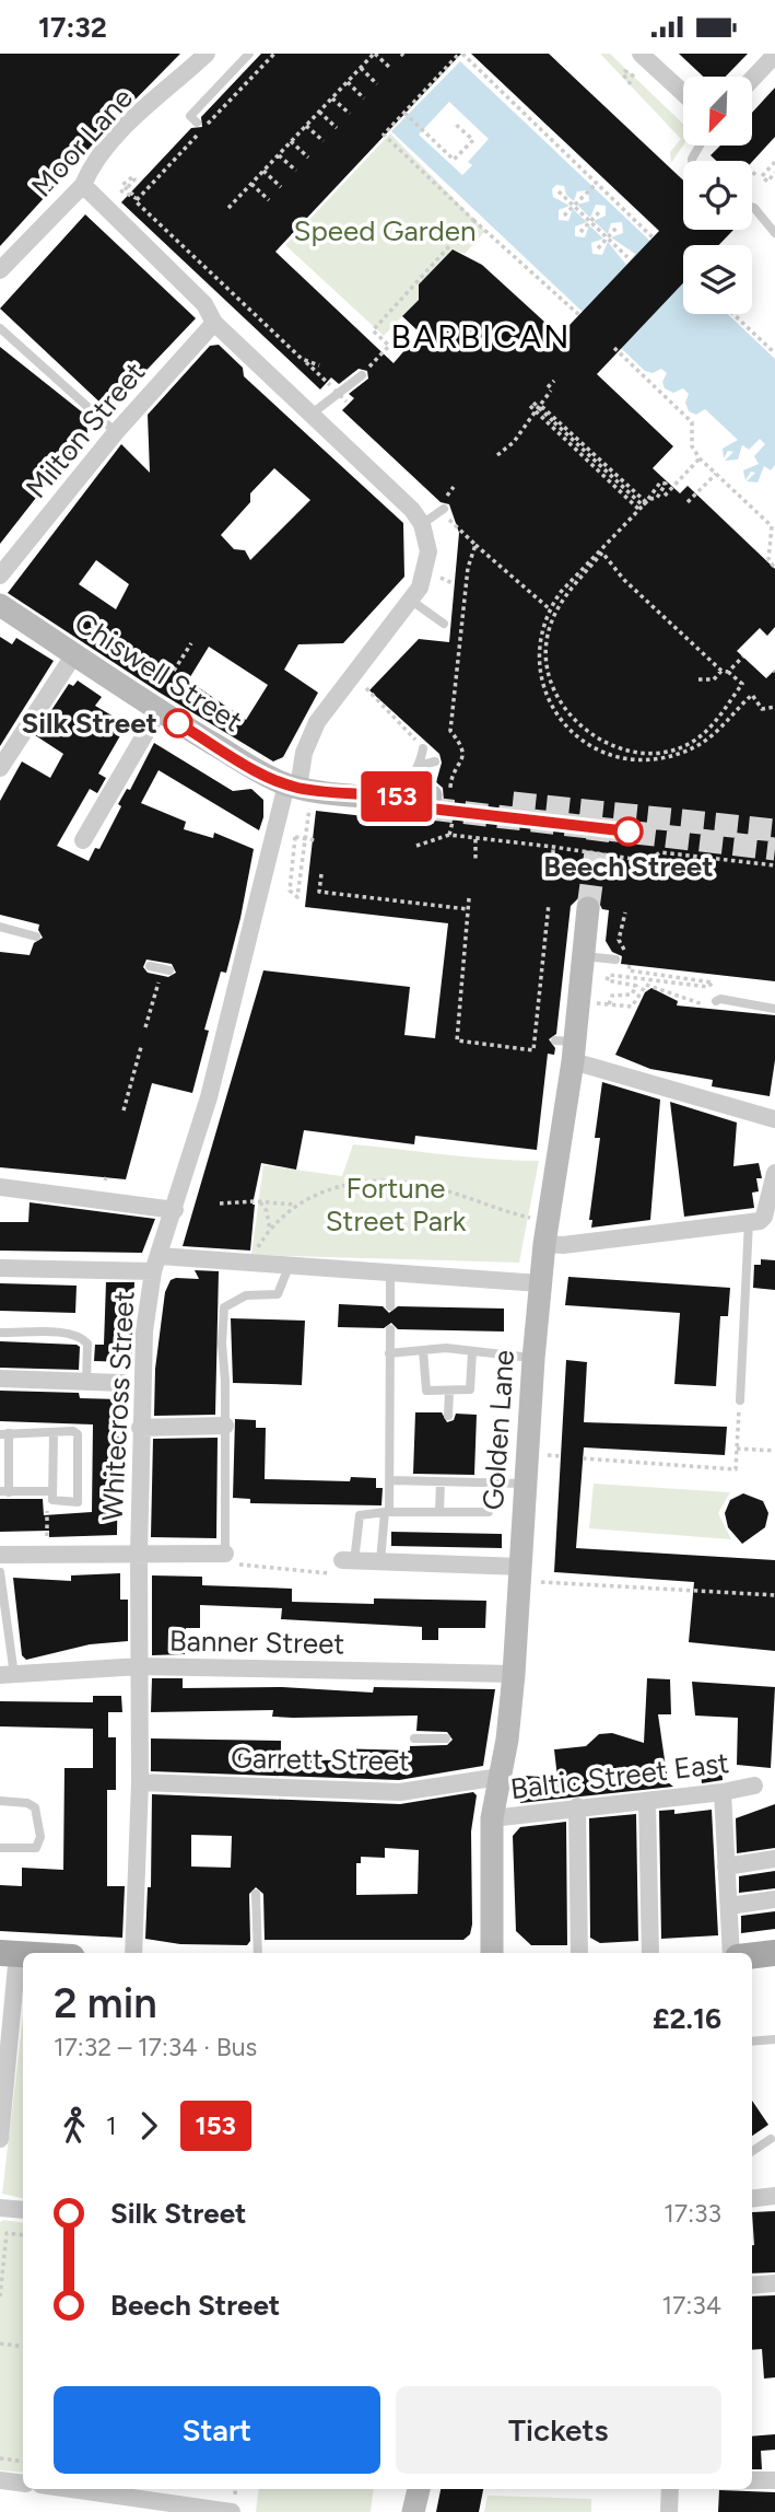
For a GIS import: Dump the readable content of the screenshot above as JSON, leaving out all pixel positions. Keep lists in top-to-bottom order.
{
  "streets": {
    "street": [
      "Moor Lane",
      "Milton Street",
      "Chiswell Street",
      "Whitecross Street",
      "Golden Lane",
      "Banner Street",
      "Garrett Street",
      "Baltic Street East"
    ]
  },
  "crossings": [
    ["Chiswell Street", "Whitecross Street"],
    ["Whitecross Street", "Banner Street"],
    ["Whitecross Street", "Garrett Street"],
    ["Golden Lane", "Banner Street"],
    ["Golden Lane", "Garrett Street"],
    ["Golden Lane", "Baltic Street East"]
  ],
  "districts": ["BARBICAN"],
  "parks": ["Speed Garden", "Fortune Street Park"],
  "places": ["Silk Street", "Beech Street"],
  "lines": ["bus line 153"],
  "north": "bottom left",
  "page": {
    "status": "17:32",
    "on_map": "153",
    "heading": ["2 min", "17:32 – 17:34 · Bus", "£2.16"],
    "legs": ["1", "153"],
    "list": [
      {
        "name": "Silk Street",
        "value": "17:33"
      },
      {
        "name": "Beech Street",
        "value": "17:34"
      }
    ],
    "buttons": ["Start", "Tickets"]
  }
}
